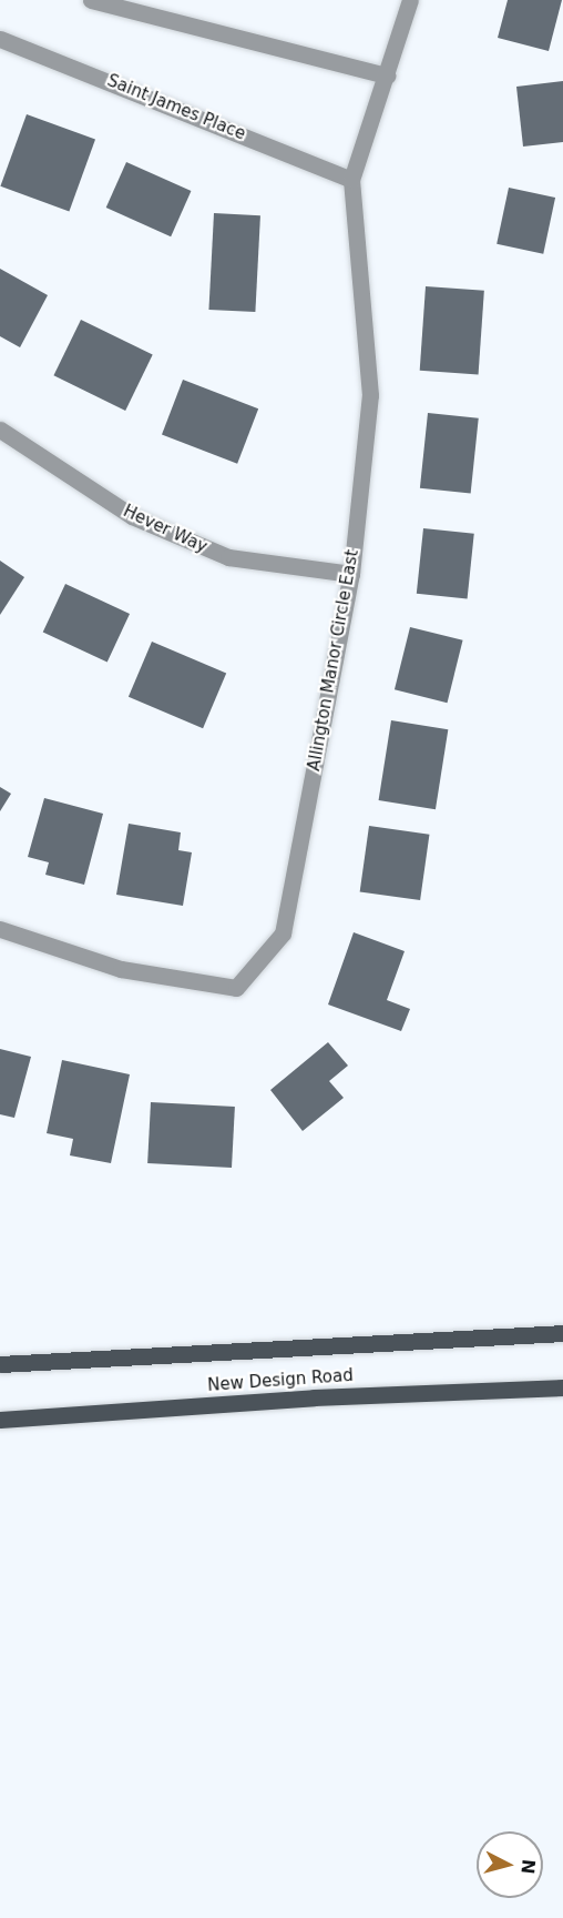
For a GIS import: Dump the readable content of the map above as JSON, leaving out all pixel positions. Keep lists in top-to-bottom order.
{
  "streets": {
    "main road": ["New Design Road"],
    "street": ["Saint James Place", "Hever Way", "Allington Manor Circle East"]
  },
  "crossings": [
    ["Saint James Place", "Allington Manor Circle East"],
    ["Hever Way", "Allington Manor Circle East"]
  ],
  "north": "right"
}
